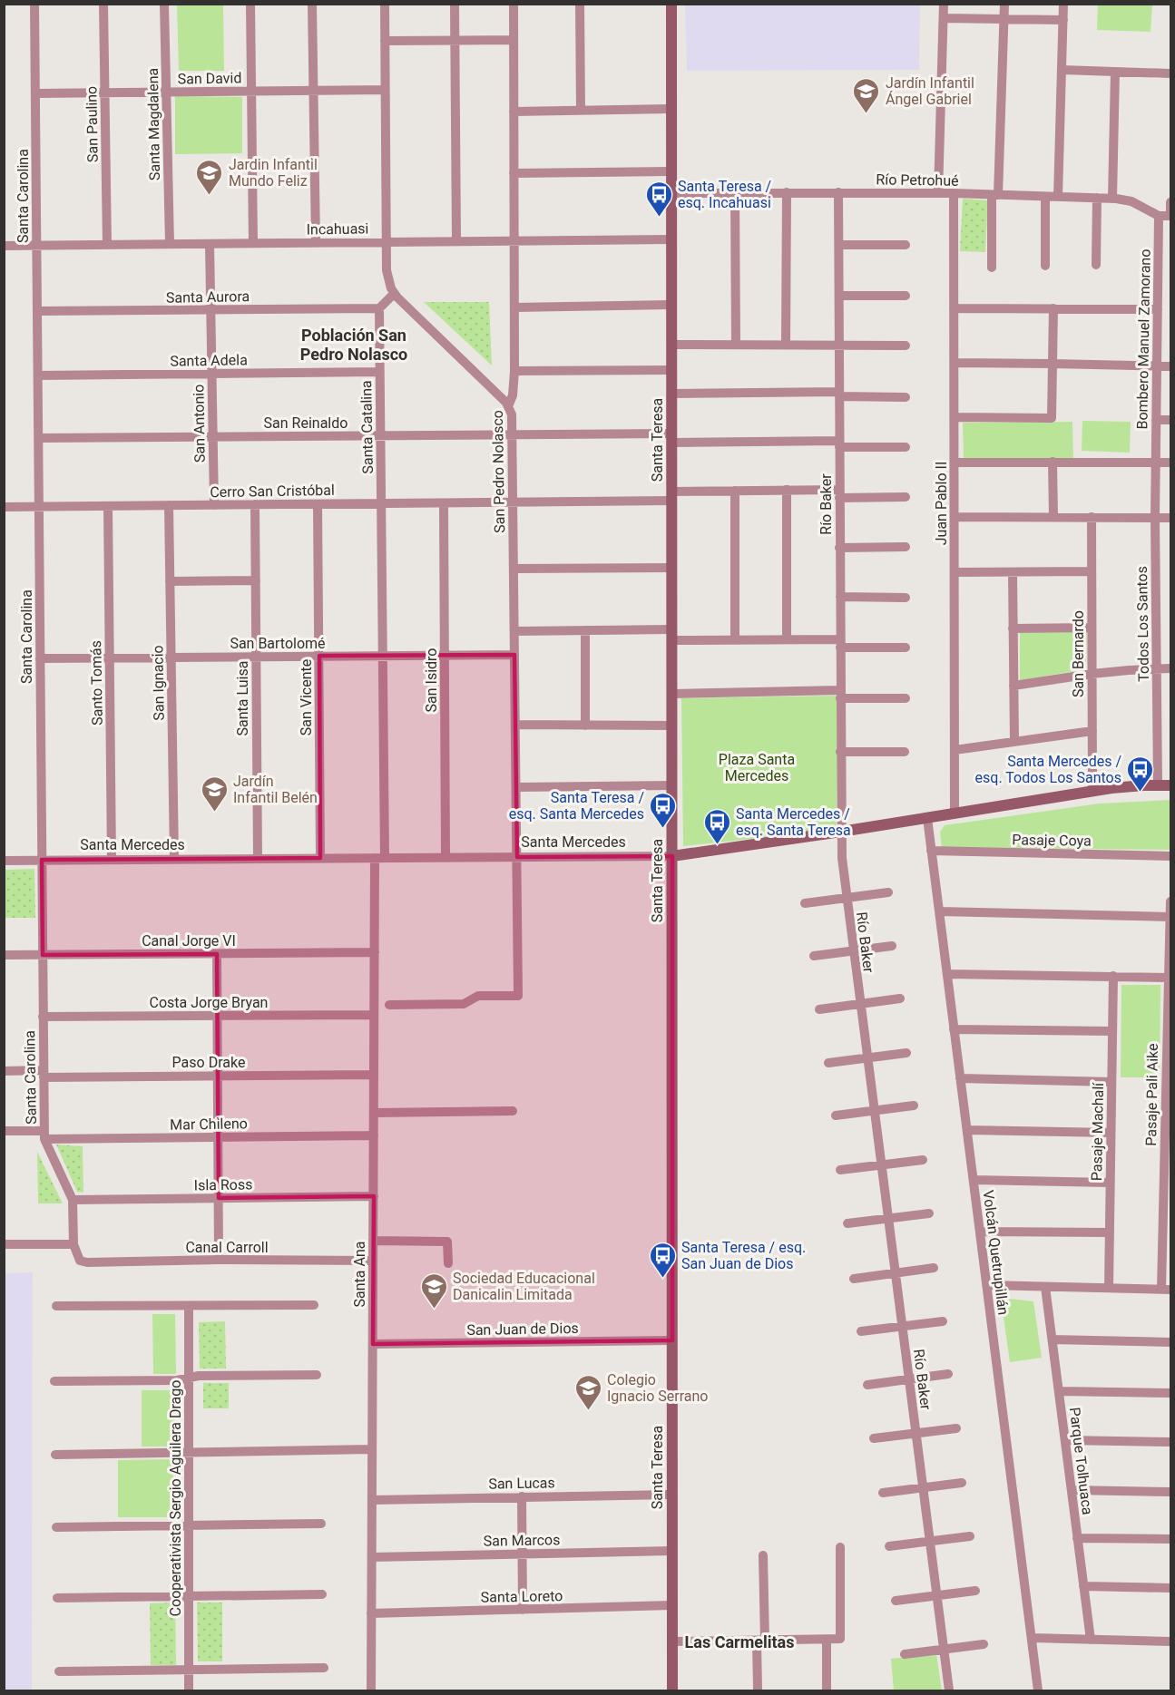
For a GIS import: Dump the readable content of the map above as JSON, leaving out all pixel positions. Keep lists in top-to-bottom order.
{
  "streets": {
    "street": [
      "San David",
      "San Paulino",
      "Santa Magdalena",
      "Río Petrohué",
      "Santa Carolina",
      "Incahuasi",
      "Santa Aurora",
      "Bombero Manuel Zamorano",
      "Santa Adela",
      "San Reinaldo",
      "San Antonio",
      "Santa Catalina",
      "Santa Teresa",
      "San Pedro Nolasco",
      "Cerro San Cristóbal",
      "Juan Pablo II",
      "Río Baker",
      "Todos Los Santos",
      "San Bartolomé",
      "San Bernardo",
      "San Isidro",
      "Santo Tomás",
      "San Ignacio",
      "San Vicente",
      "Santa Luisa",
      "Pasaje Coya",
      "Santa Mercedes",
      "Canal Jorge VI",
      "Costa Jorge Bryan",
      "Paso Drake",
      "Pasaje Pali Aike",
      "Mar Chileno",
      "Pasaje Machalí",
      "Isla Ross",
      "Canal Carroll",
      "Volcán Quetrupillán",
      "Santa Ana",
      "San Juan de Dios",
      "Parque Tolhuaca",
      "San Lucas",
      "Cooperativista Sergio Aguilera Drago",
      "San Marcos",
      "Santa Loreto"
    ]
  },
  "crossings": [
    ["San David", "San Paulino"],
    ["San David", "Santa Magdalena"],
    ["San David", "Santa Carolina"],
    ["San Paulino", "Incahuasi"],
    ["Santa Magdalena", "Incahuasi"],
    ["Río Petrohué", "Bombero Manuel Zamorano"],
    ["Río Petrohué", "Santa Teresa"],
    ["Río Petrohué", "Juan Pablo II"],
    ["Río Petrohué", "Río Baker"],
    ["Santa Carolina", "Incahuasi"],
    ["Santa Carolina", "Santa Aurora"],
    ["Santa Carolina", "Santa Adela"],
    ["Santa Carolina", "San Reinaldo"],
    ["Santa Carolina", "Cerro San Cristóbal"],
    ["Santa Carolina", "San Bartolomé"],
    ["Santa Carolina", "Santa Mercedes"],
    ["Santa Carolina", "Canal Jorge VI"],
    ["Santa Carolina", "Costa Jorge Bryan"],
    ["Santa Carolina", "Paso Drake"],
    ["Santa Carolina", "Mar Chileno"],
    ["Santa Carolina", "Isla Ross"],
    ["Santa Carolina", "Canal Carroll"],
    ["Incahuasi", "San Antonio"],
    ["Incahuasi", "Santa Teresa"],
    ["Incahuasi", "San Pedro Nolasco"],
    ["Santa Aurora", "San Antonio"],
    ["Santa Aurora", "Santa Catalina"],
    ["Bombero Manuel Zamorano", "Todos Los Santos"],
    ["Santa Adela", "San Antonio"],
    ["Santa Adela", "Santa Catalina"],
    ["San Reinaldo", "San Antonio"],
    ["San Reinaldo", "Santa Catalina"],
    ["San Reinaldo", "Santa Teresa"],
    ["San Reinaldo", "San Pedro Nolasco"],
    ["San Reinaldo", "Río Baker"],
    ["San Antonio", "Cerro San Cristóbal"],
    ["Santa Catalina", "Cerro San Cristóbal"],
    ["Santa Catalina", "San Bartolomé"],
    ["Santa Catalina", "Santa Mercedes"],
    ["Santa Catalina", "Santa Ana"],
    ["Santa Teresa", "Cerro San Cristóbal"],
    ["Santa Teresa", "Santa Mercedes"],
    ["Santa Teresa", "San Juan de Dios"],
    ["Santa Teresa", "San Lucas"],
    ["Santa Teresa", "San Marcos"],
    ["Santa Teresa", "Santa Loreto"],
    ["San Pedro Nolasco", "Cerro San Cristóbal"],
    ["San Pedro Nolasco", "San Bartolomé"],
    ["San Pedro Nolasco", "Santa Mercedes"],
    ["Cerro San Cristóbal", "Río Baker"],
    ["Cerro San Cristóbal", "San Isidro"],
    ["Cerro San Cristóbal", "Santo Tomás"],
    ["Cerro San Cristóbal", "San Ignacio"],
    ["Cerro San Cristóbal", "San Vicente"],
    ["Cerro San Cristóbal", "Santa Luisa"],
    ["Juan Pablo II", "Santa Mercedes"],
    ["Río Baker", "Santa Mercedes"],
    ["Todos Los Santos", "Santa Mercedes"],
    ["San Bartolomé", "San Isidro"],
    ["San Bartolomé", "Santo Tomás"],
    ["San Bartolomé", "San Ignacio"],
    ["San Bartolomé", "San Vicente"],
    ["San Bartolomé", "Santa Luisa"],
    ["San Bernardo", "Santa Mercedes"],
    ["San Isidro", "Santa Mercedes"],
    ["Santo Tomás", "Santa Mercedes"],
    ["San Ignacio", "Santa Mercedes"],
    ["San Vicente", "Santa Mercedes"],
    ["Santa Luisa", "Santa Mercedes"],
    ["Pasaje Coya", "Volcán Quetrupillán"],
    ["Santa Mercedes", "Volcán Quetrupillán"],
    ["Santa Mercedes", "Santa Ana"],
    ["Canal Jorge VI", "Santa Ana"],
    ["Costa Jorge Bryan", "Santa Ana"],
    ["Paso Drake", "Santa Ana"],
    ["Mar Chileno", "Santa Ana"],
    ["Isla Ross", "Santa Ana"],
    ["Canal Carroll", "Santa Ana"],
    ["Santa Ana", "San Juan de Dios"],
    ["Santa Ana", "San Lucas"],
    ["Santa Ana", "San Marcos"],
    ["Santa Ana", "Santa Loreto"]
  ],
  "districts": ["Población San Pedro Nolasco", "Las Carmelitas"],
  "parks": ["Plaza Santa Mercedes"],
  "places": {
    "school or university": [
      "Jardín Infantil Ángel Gabriel",
      "Jardin Infantil Mundo Feliz",
      "Jardín Infantil Belén",
      "Sociedad Educacional Danicalin Limitada",
      "Colegio Ignacio Serrano"
    ],
    "bus stop": [
      "Santa Teresa / esq. Incahuasi",
      "Santa Mercedes / esq. Todos Los Santos",
      "Santa Teresa / esq. Santa Mercedes",
      "Santa Mercedes / esq. Santa Teresa",
      "Santa Teresa / esq. San Juan de Dios"
    ]
  }
}
